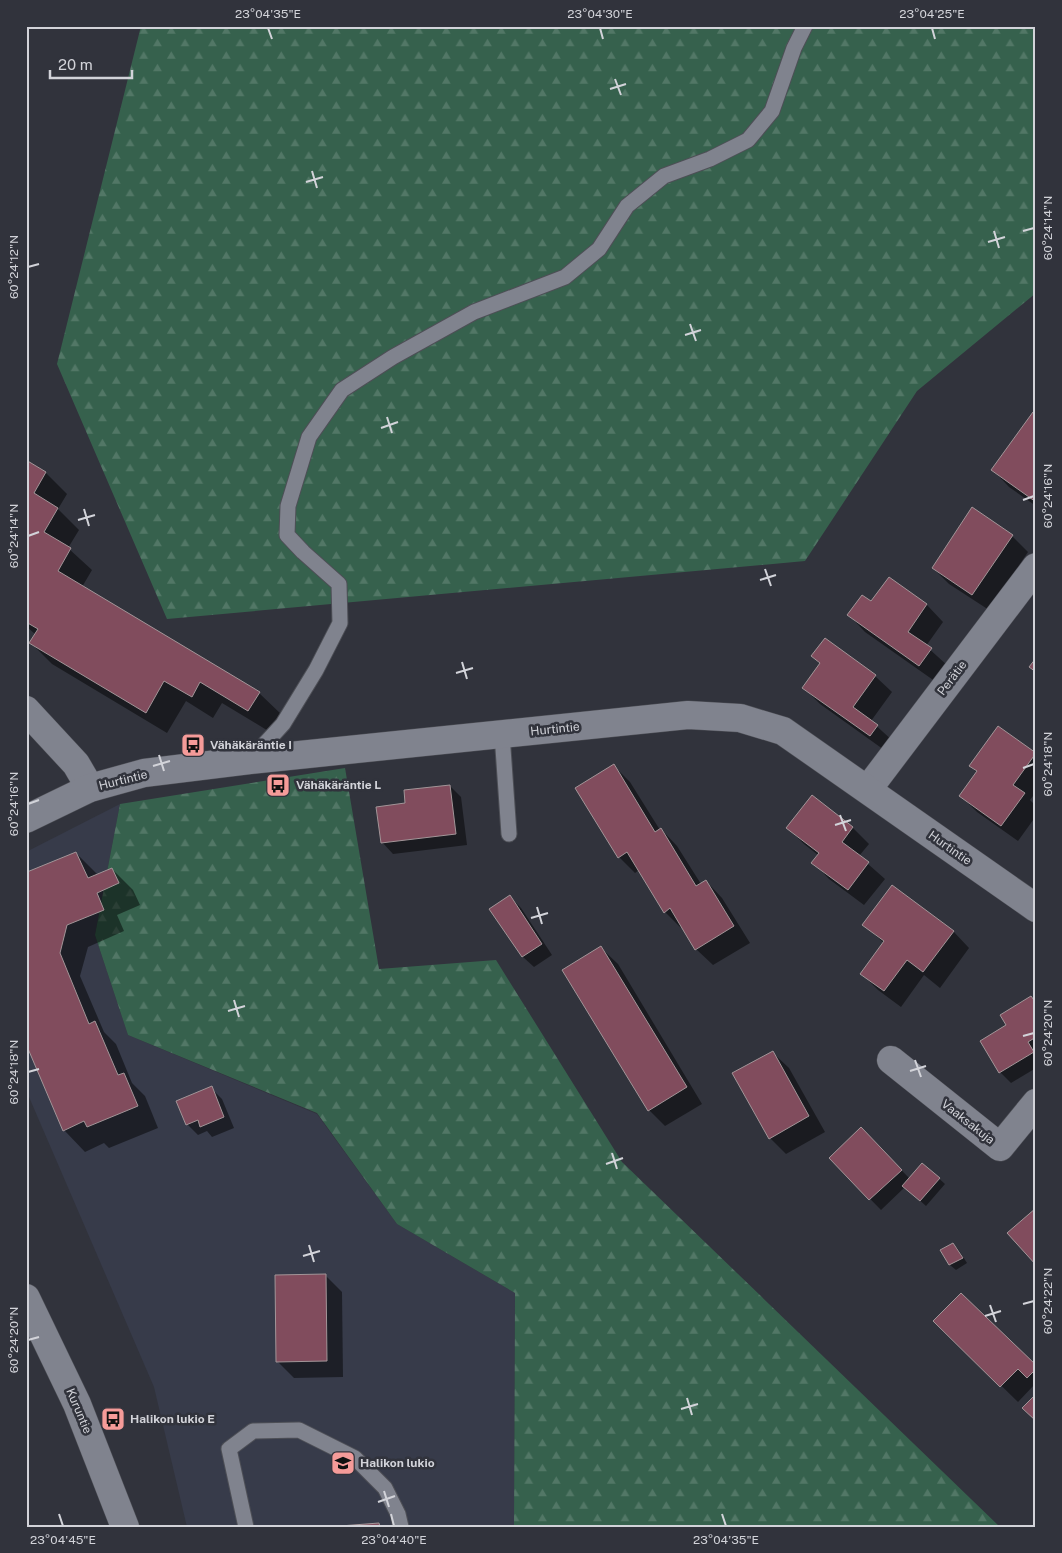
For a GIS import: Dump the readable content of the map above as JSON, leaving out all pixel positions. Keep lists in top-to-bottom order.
{
  "streets": {
    "street": [
      "Perätie",
      "Hurtintie",
      "Vaaksakuja",
      "Kuruntie"
    ]
  },
  "crossings": [
    ["Perätie", "Hurtintie"]
  ],
  "places": {
    "bus stop": ["Vähäkäräntie I", "Vähäkäräntie L", "Halikon lukio E"],
    "school or university": ["Halikon lukio"]
  },
  "scale_bar": "20 m",
  "coordinates": [
    "23°04'35\"E",
    "23°04'30\"E",
    "23°04'25\"E",
    "60°24'14\"N",
    "60°24'12\"N",
    "60°24'16\"N",
    "60°24'18\"N",
    "60°24'20\"N",
    "60°24'22\"N",
    "23°04'45\"E",
    "23°04'40\"E"
  ]
}
